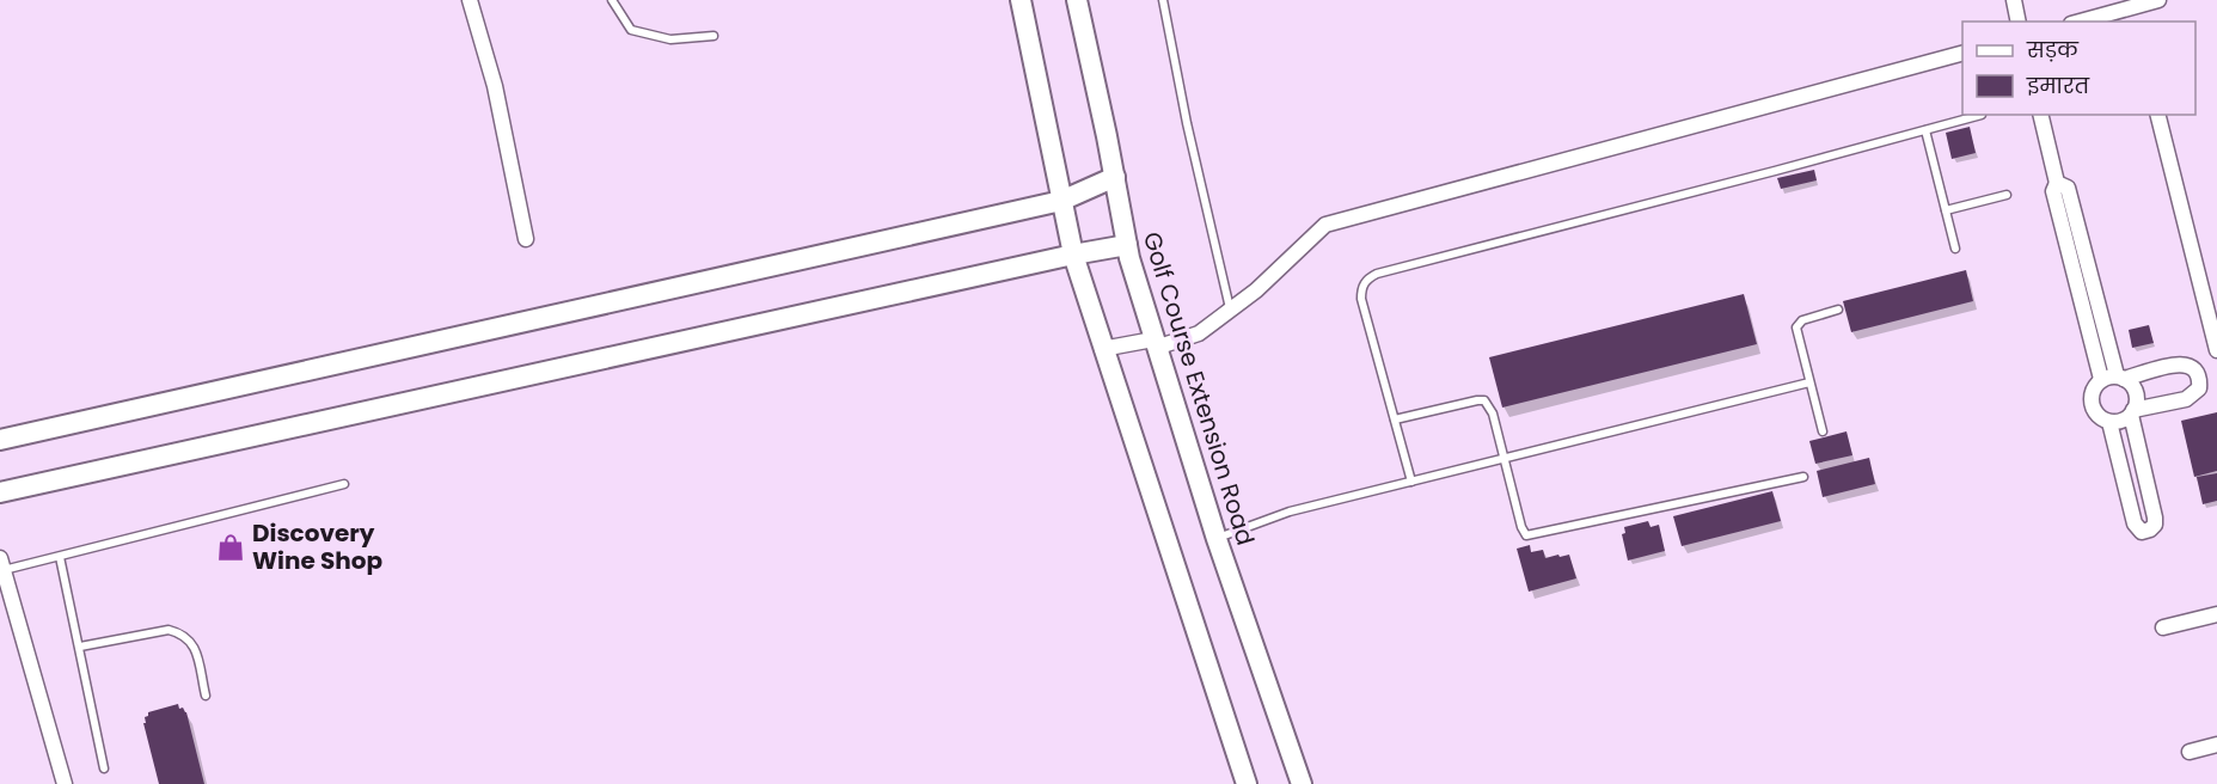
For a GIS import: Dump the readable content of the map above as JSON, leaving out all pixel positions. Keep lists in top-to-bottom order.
{
  "streets": {
    "street": ["Golf Course Extension Road"]
  },
  "places": {
    "shop": ["Discovery Wine Shop"]
  },
  "legend": ["सड़क", "इमारत"]
}
